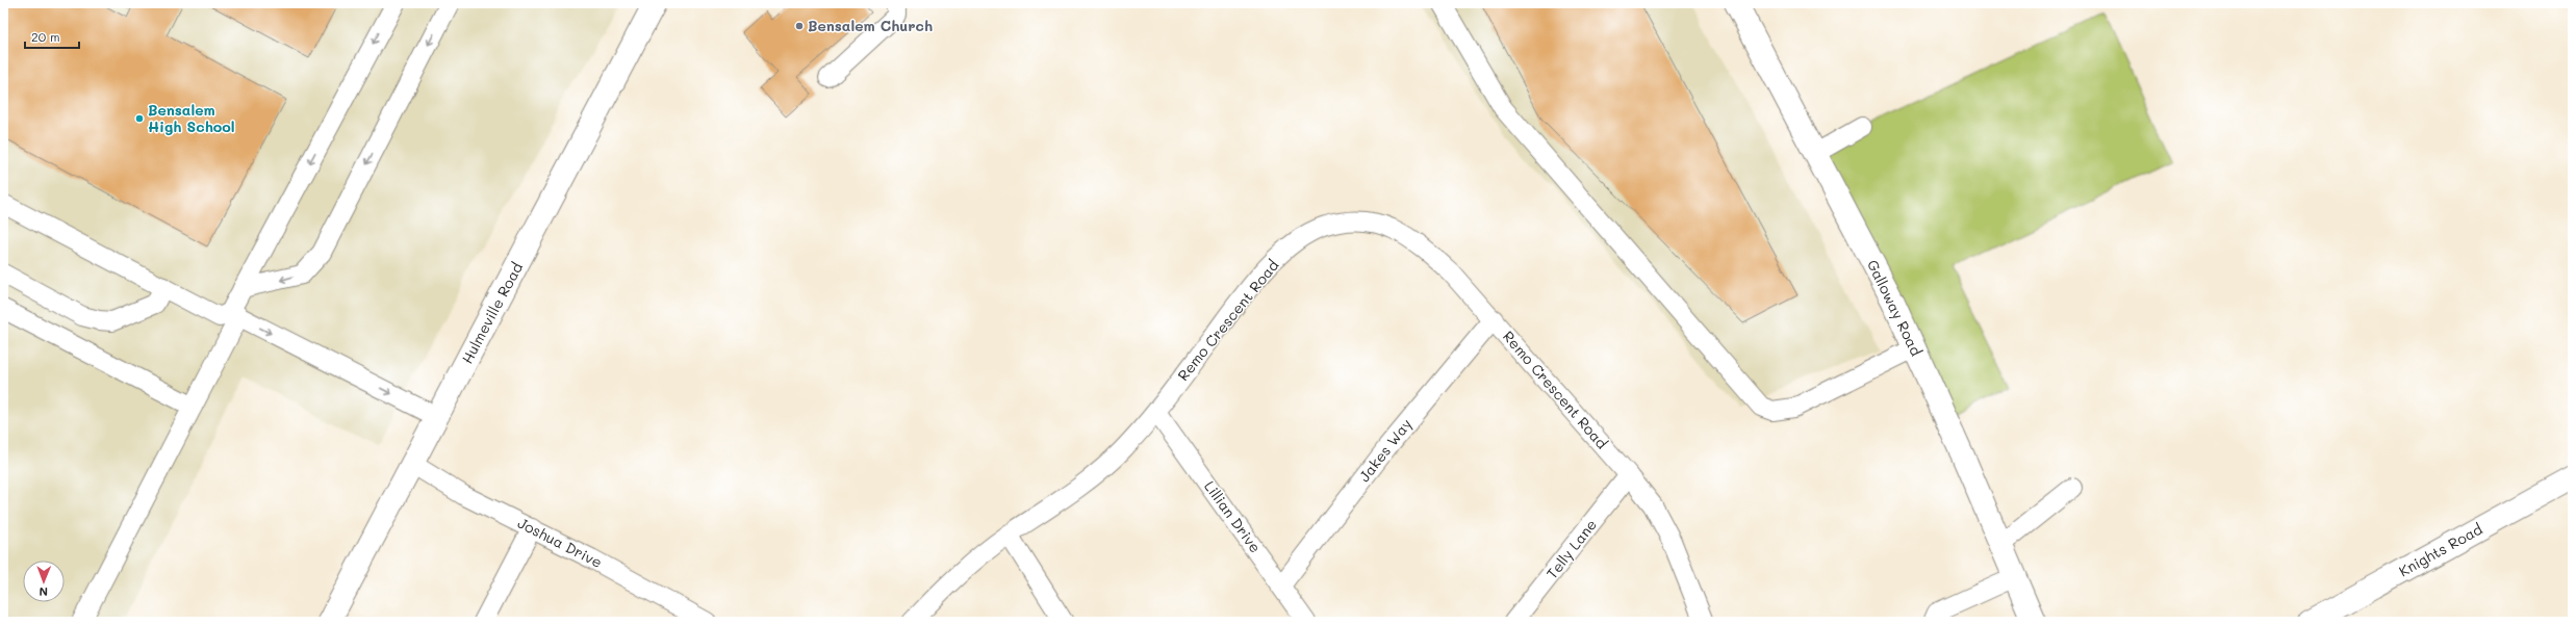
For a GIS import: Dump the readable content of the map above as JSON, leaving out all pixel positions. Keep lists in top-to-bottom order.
{
  "streets": {
    "main road": ["Galloway Road", "Hulmeville Road", "Knights Road"],
    "street": [
      "Remo Crescent Road",
      "Jakes Way",
      "Lillian Drive",
      "Joshua Drive",
      "Telly Lane"
    ]
  },
  "crossings": [
    ["Hulmeville Road", "Joshua Drive"],
    ["Remo Crescent Road", "Jakes Way"],
    ["Remo Crescent Road", "Lillian Drive"],
    ["Remo Crescent Road", "Telly Lane"],
    ["Jakes Way", "Lillian Drive"]
  ],
  "places": ["Bensalem Church", "Bensalem High School"],
  "scale_bar": "20 m",
  "north": "bottom"
}
